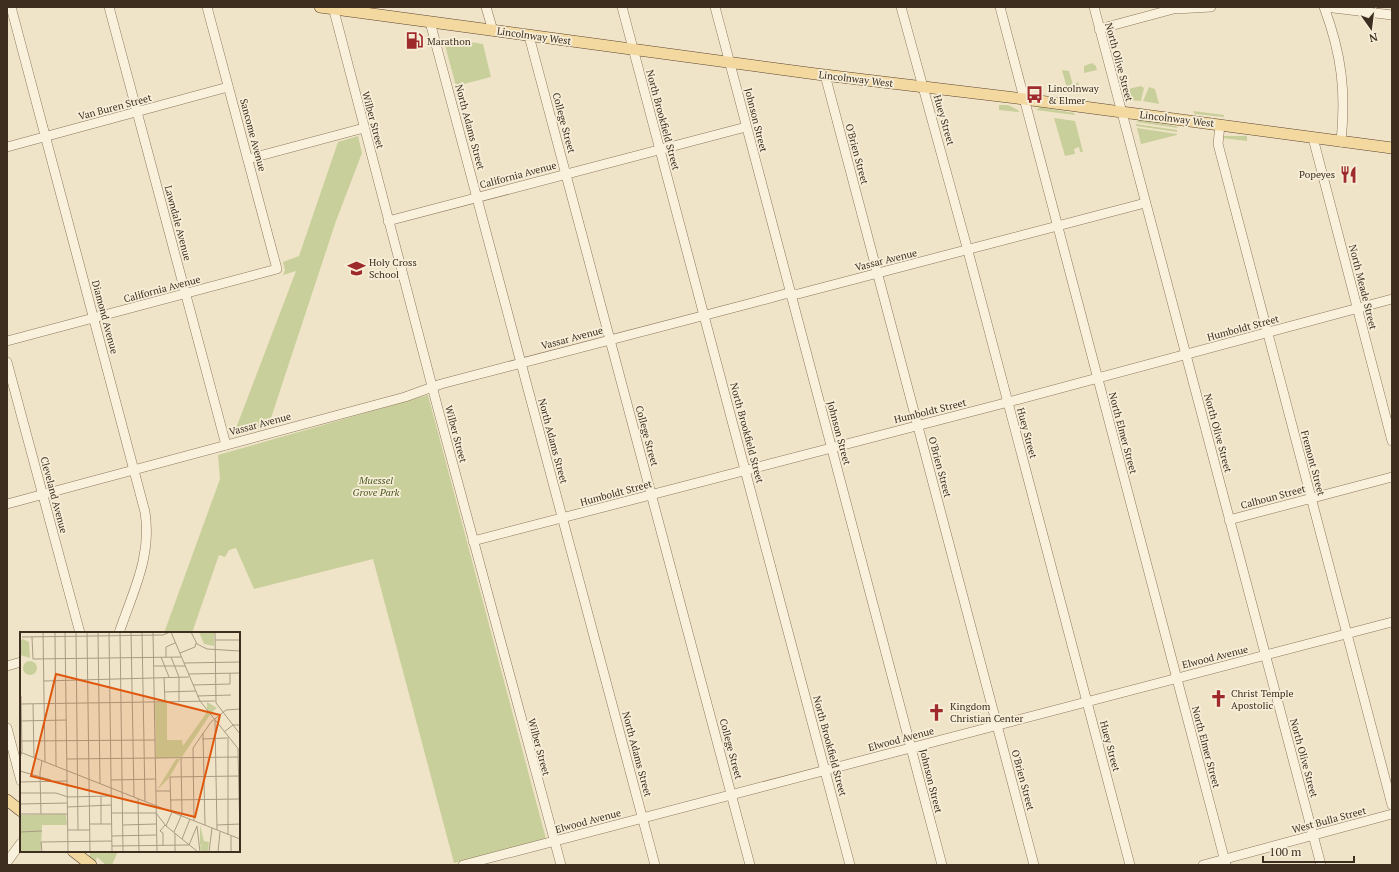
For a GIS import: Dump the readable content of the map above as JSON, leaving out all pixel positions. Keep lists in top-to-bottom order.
{
  "streets": {
    "main road": ["Lincolnway West"],
    "street": [
      "North Olive Street",
      "Van Buren Street",
      "Wilber Street",
      "North Brookfield Street",
      "Johnson Street",
      "Huey Street",
      "College Street",
      "North Adams Street",
      "Sancome Avenue",
      "O'Brien Street",
      "California Avenue",
      "Lawndale Avenue",
      "Vassar Avenue",
      "North Meade Street",
      "Diamond Avenue",
      "Humboldt Street",
      "North Elmer Street",
      "Fremont Street",
      "Cleveland Avenue",
      "Calhoun Street",
      "Elwood Avenue",
      "West Bulla Street"
    ]
  },
  "crossings": [
    ["Lincolnway West", "North Olive Street"],
    ["Lincolnway West", "Wilber Street"],
    ["Lincolnway West", "North Brookfield Street"],
    ["Lincolnway West", "Johnson Street"],
    ["Lincolnway West", "Huey Street"],
    ["Lincolnway West", "College Street"],
    ["Lincolnway West", "North Adams Street"],
    ["Lincolnway West", "O'Brien Street"],
    ["Lincolnway West", "North Meade Street"],
    ["Lincolnway West", "North Elmer Street"],
    ["Lincolnway West", "Fremont Street"],
    ["North Olive Street", "Vassar Avenue"],
    ["North Olive Street", "Humboldt Street"],
    ["North Olive Street", "Calhoun Street"],
    ["North Olive Street", "Elwood Avenue"],
    ["North Olive Street", "West Bulla Street"],
    ["Van Buren Street", "Sancome Avenue"],
    ["Van Buren Street", "Lawndale Avenue"],
    ["Van Buren Street", "Diamond Avenue"],
    ["Wilber Street", "California Avenue"],
    ["Wilber Street", "Vassar Avenue"],
    ["Wilber Street", "Humboldt Street"],
    ["Wilber Street", "Elwood Avenue"],
    ["North Brookfield Street", "California Avenue"],
    ["North Brookfield Street", "Vassar Avenue"],
    ["North Brookfield Street", "Humboldt Street"],
    ["North Brookfield Street", "Elwood Avenue"],
    ["Johnson Street", "California Avenue"],
    ["Johnson Street", "Vassar Avenue"],
    ["Johnson Street", "Humboldt Street"],
    ["Johnson Street", "Elwood Avenue"],
    ["Huey Street", "Vassar Avenue"],
    ["Huey Street", "Humboldt Street"],
    ["Huey Street", "Elwood Avenue"],
    ["College Street", "California Avenue"],
    ["College Street", "Vassar Avenue"],
    ["College Street", "Humboldt Street"],
    ["College Street", "Elwood Avenue"],
    ["North Adams Street", "California Avenue"],
    ["North Adams Street", "Vassar Avenue"],
    ["North Adams Street", "Humboldt Street"],
    ["North Adams Street", "Elwood Avenue"],
    ["Sancome Avenue", "California Avenue"],
    ["O'Brien Street", "Vassar Avenue"],
    ["O'Brien Street", "Humboldt Street"],
    ["O'Brien Street", "Elwood Avenue"],
    ["California Avenue", "Lawndale Avenue"],
    ["California Avenue", "Diamond Avenue"],
    ["Lawndale Avenue", "Vassar Avenue"],
    ["Vassar Avenue", "Diamond Avenue"],
    ["Vassar Avenue", "North Elmer Street"],
    ["Vassar Avenue", "Cleveland Avenue"],
    ["North Meade Street", "Humboldt Street"],
    ["Humboldt Street", "North Elmer Street"],
    ["Humboldt Street", "Fremont Street"],
    ["North Elmer Street", "Elwood Avenue"],
    ["North Elmer Street", "West Bulla Street"],
    ["Fremont Street", "Calhoun Street"],
    ["Fremont Street", "Elwood Avenue"]
  ],
  "parks": ["Muessel Grove Park"],
  "places": {
    "fuel station": ["Marathon"],
    "bus stop": ["Lincolnway & Elmer"],
    "restaurant": ["Popeyes"],
    "school or university": ["Holy Cross School"],
    "church": ["Christ Temple Apostolic", "Kingdom Christian Center"]
  },
  "scale_bar": "100 m",
  "north": "bottom"
}
